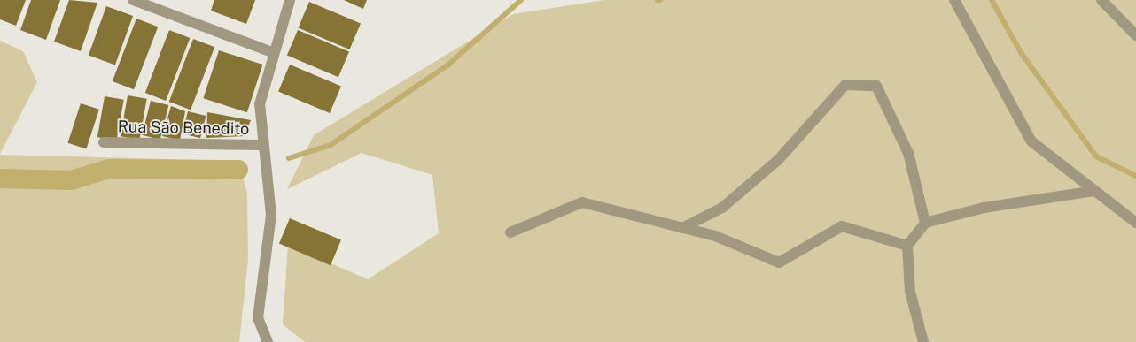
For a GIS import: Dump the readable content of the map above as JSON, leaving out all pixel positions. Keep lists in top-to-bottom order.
{
  "streets": {
    "street": ["Rua São Benedito"]
  }
}
